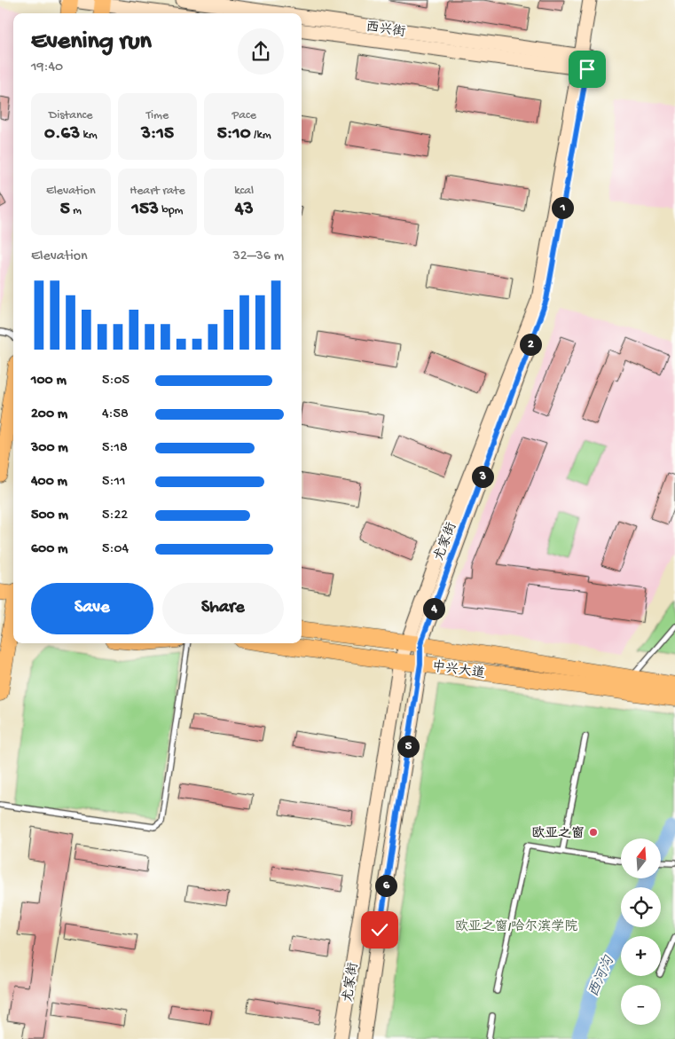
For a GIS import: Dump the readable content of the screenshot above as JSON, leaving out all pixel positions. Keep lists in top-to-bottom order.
{
  "streets": {
    "main road": ["西兴街", "尤家街", "中兴大道"]
  },
  "crossings": [
    ["西兴街", "尤家街"],
    ["尤家街", "中兴大道"]
  ],
  "water": ["西河沟"],
  "parks": ["欧亚之窗/哈尔滨学院"],
  "places": ["欧亚之窗"],
  "north": "top",
  "page": {
    "heading": ["Evening run", "19:40"],
    "stats": [
      ["Distance", "0.63 km"],
      ["Time", "3:15"],
      ["Pace", "5:10 /km"],
      ["Elevation", "5 m"],
      ["Heart rate", "153 bpm"],
      ["kcal", "43"]
    ],
    "pins": [
      "1",
      "2",
      "3",
      "4",
      "5",
      "6"
    ],
    "chart": ["Elevation", "32–36 m"],
    "list": [
      {
        "name": "100 m",
        "note": "5:05"
      },
      {
        "name": "200 m",
        "note": "4:58"
      },
      {
        "name": "300 m",
        "note": "5:18"
      },
      {
        "name": "400 m",
        "note": "5:11"
      },
      {
        "name": "500 m",
        "note": "5:22"
      },
      {
        "name": "600 m",
        "note": "5:04"
      }
    ],
    "buttons": ["Save", "Share"],
    "map_buttons": ["+", "−"]
  }
}
